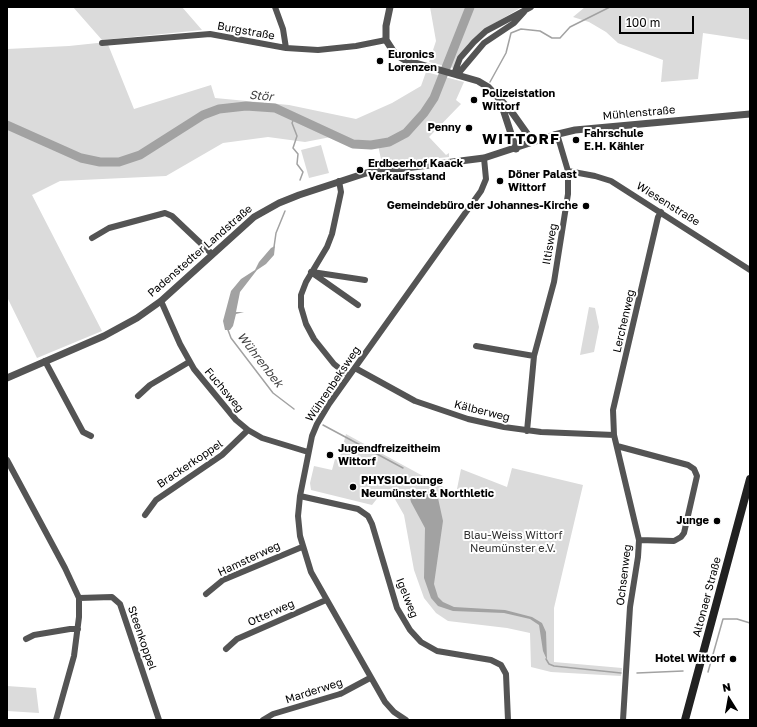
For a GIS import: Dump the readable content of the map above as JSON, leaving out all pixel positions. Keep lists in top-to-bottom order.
{
  "streets": {
    "main road": ["Altonaer Straße"],
    "street": [
      "Burgstraße",
      "Mühlenstraße",
      "Wiesenstraße",
      "Iltisweg",
      "Padenstedter Landstraße",
      "Lerchenweg",
      "Wührenbeksweg",
      "Fuchsweg",
      "Kälberweg",
      "Brackerkoppel",
      "Hamsterweg",
      "Ochsenweg",
      "Igelweg",
      "Otterweg",
      "Steenkoppel",
      "Marderweg"
    ]
  },
  "crossings": [
    ["Mühlenstraße", "Iltisweg"],
    ["Mühlenstraße", "Padenstedter Landstraße"],
    ["Wiesenstraße", "Iltisweg"],
    ["Wiesenstraße", "Lerchenweg"],
    ["Iltisweg", "Kälberweg"],
    ["Padenstedter Landstraße", "Wührenbeksweg"],
    ["Padenstedter Landstraße", "Fuchsweg"],
    ["Lerchenweg", "Kälberweg"],
    ["Lerchenweg", "Ochsenweg"],
    ["Wührenbeksweg", "Fuchsweg"],
    ["Wührenbeksweg", "Kälberweg"],
    ["Wührenbeksweg", "Hamsterweg"],
    ["Wührenbeksweg", "Igelweg"],
    ["Wührenbeksweg", "Otterweg"],
    ["Wührenbeksweg", "Marderweg"],
    ["Fuchsweg", "Brackerkoppel"],
    ["Kälberweg", "Ochsenweg"]
  ],
  "districts": ["WITTORF"],
  "water": ["Stör", "Wührenbek"],
  "parks": ["Blau-Weiss Wittorf Neumünster e.V."],
  "places": [
    "Euronics Lorenzen",
    "Polizeistation Wittorf",
    "Penny",
    "Fahrschule E.H. Kähler",
    "Erdbeerhof Kaack Verkaufsstand",
    "Döner Palast Wittorf",
    "Gemeindebüro der Johannes-Kirche",
    "Jugendfreizeitheim Wittorf",
    "PHYSIOLounge Neumünster & Northletic",
    "Junge",
    "Hotel Wittorf"
  ],
  "scale_bar": "100 m",
  "north": "top"
}
